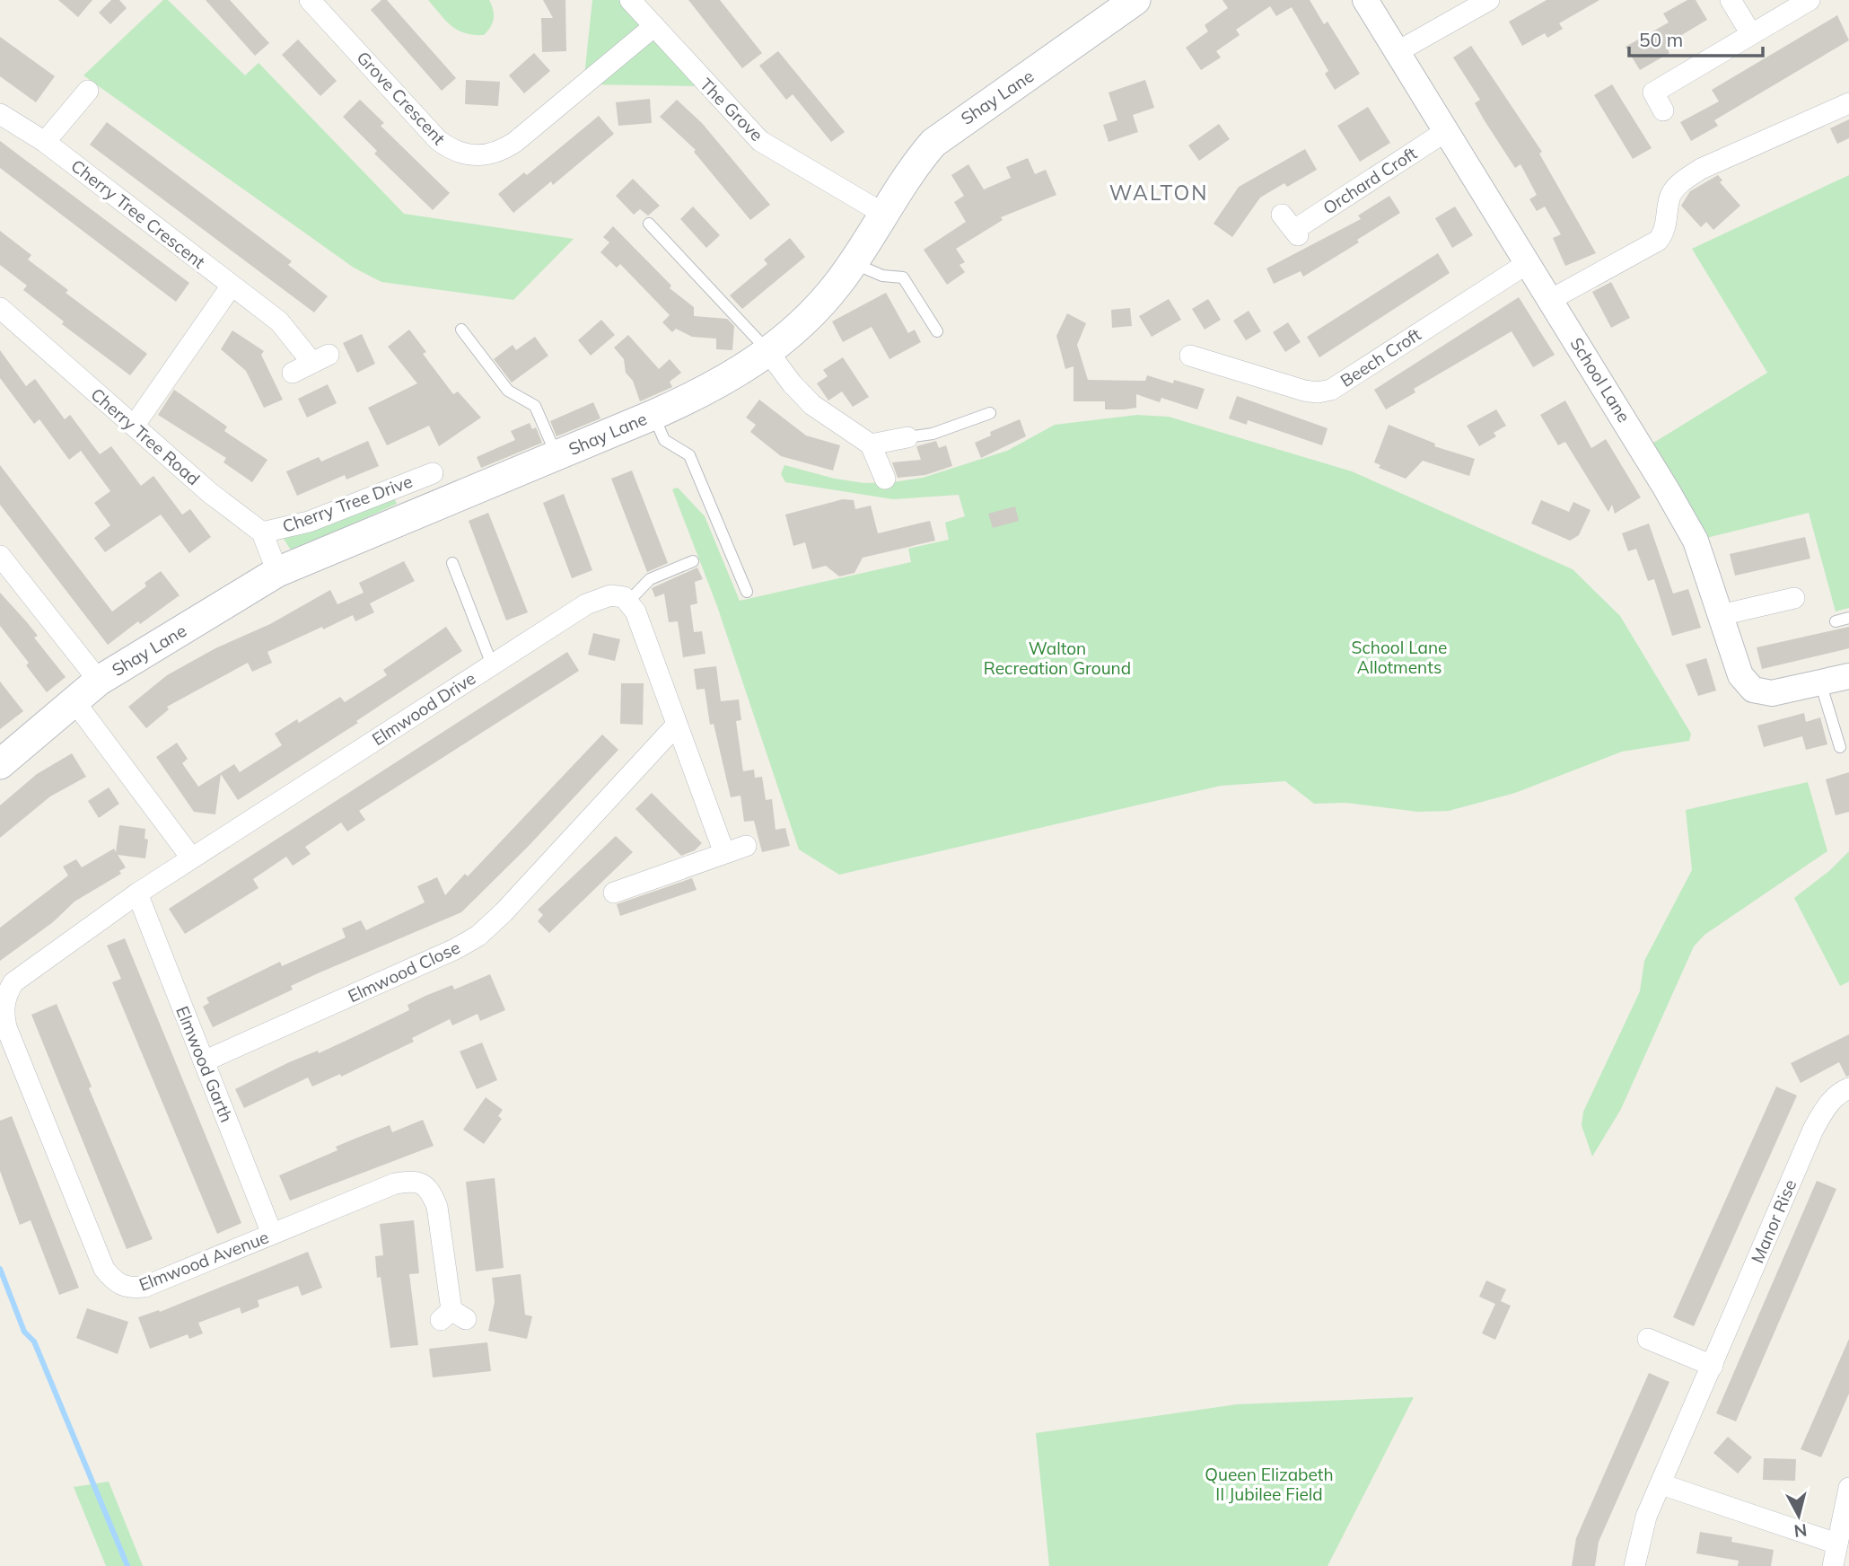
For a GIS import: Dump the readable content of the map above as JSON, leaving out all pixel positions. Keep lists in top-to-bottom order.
{
  "streets": {
    "main road": ["Shay Lane"],
    "street": [
      "Grove Crescent",
      "The Grove",
      "Orchard Croft",
      "Cherry Tree Crescent",
      "Beech Croft",
      "School Lane",
      "Cherry Tree Road",
      "Cherry Tree Drive",
      "Elmwood Drive",
      "Elmwood Close",
      "Elmwood Garth",
      "Manor Rise",
      "Elmwood Avenue"
    ]
  },
  "crossings": [
    ["Shay Lane", "The Grove"],
    ["Grove Crescent", "The Grove"],
    ["Orchard Croft", "School Lane"],
    ["Beech Croft", "School Lane"],
    ["Cherry Tree Road", "Cherry Tree Drive"],
    ["Elmwood Drive", "Elmwood Garth"],
    ["Elmwood Drive", "Elmwood Avenue"],
    ["Elmwood Close", "Elmwood Garth"],
    ["Elmwood Garth", "Elmwood Avenue"]
  ],
  "districts": ["WALTON"],
  "parks": ["School Lane Allotments", "Walton Recreation Ground", "Queen Elizabeth II Jubilee Field"],
  "scale_bar": "50 m",
  "north": "bottom"
}
